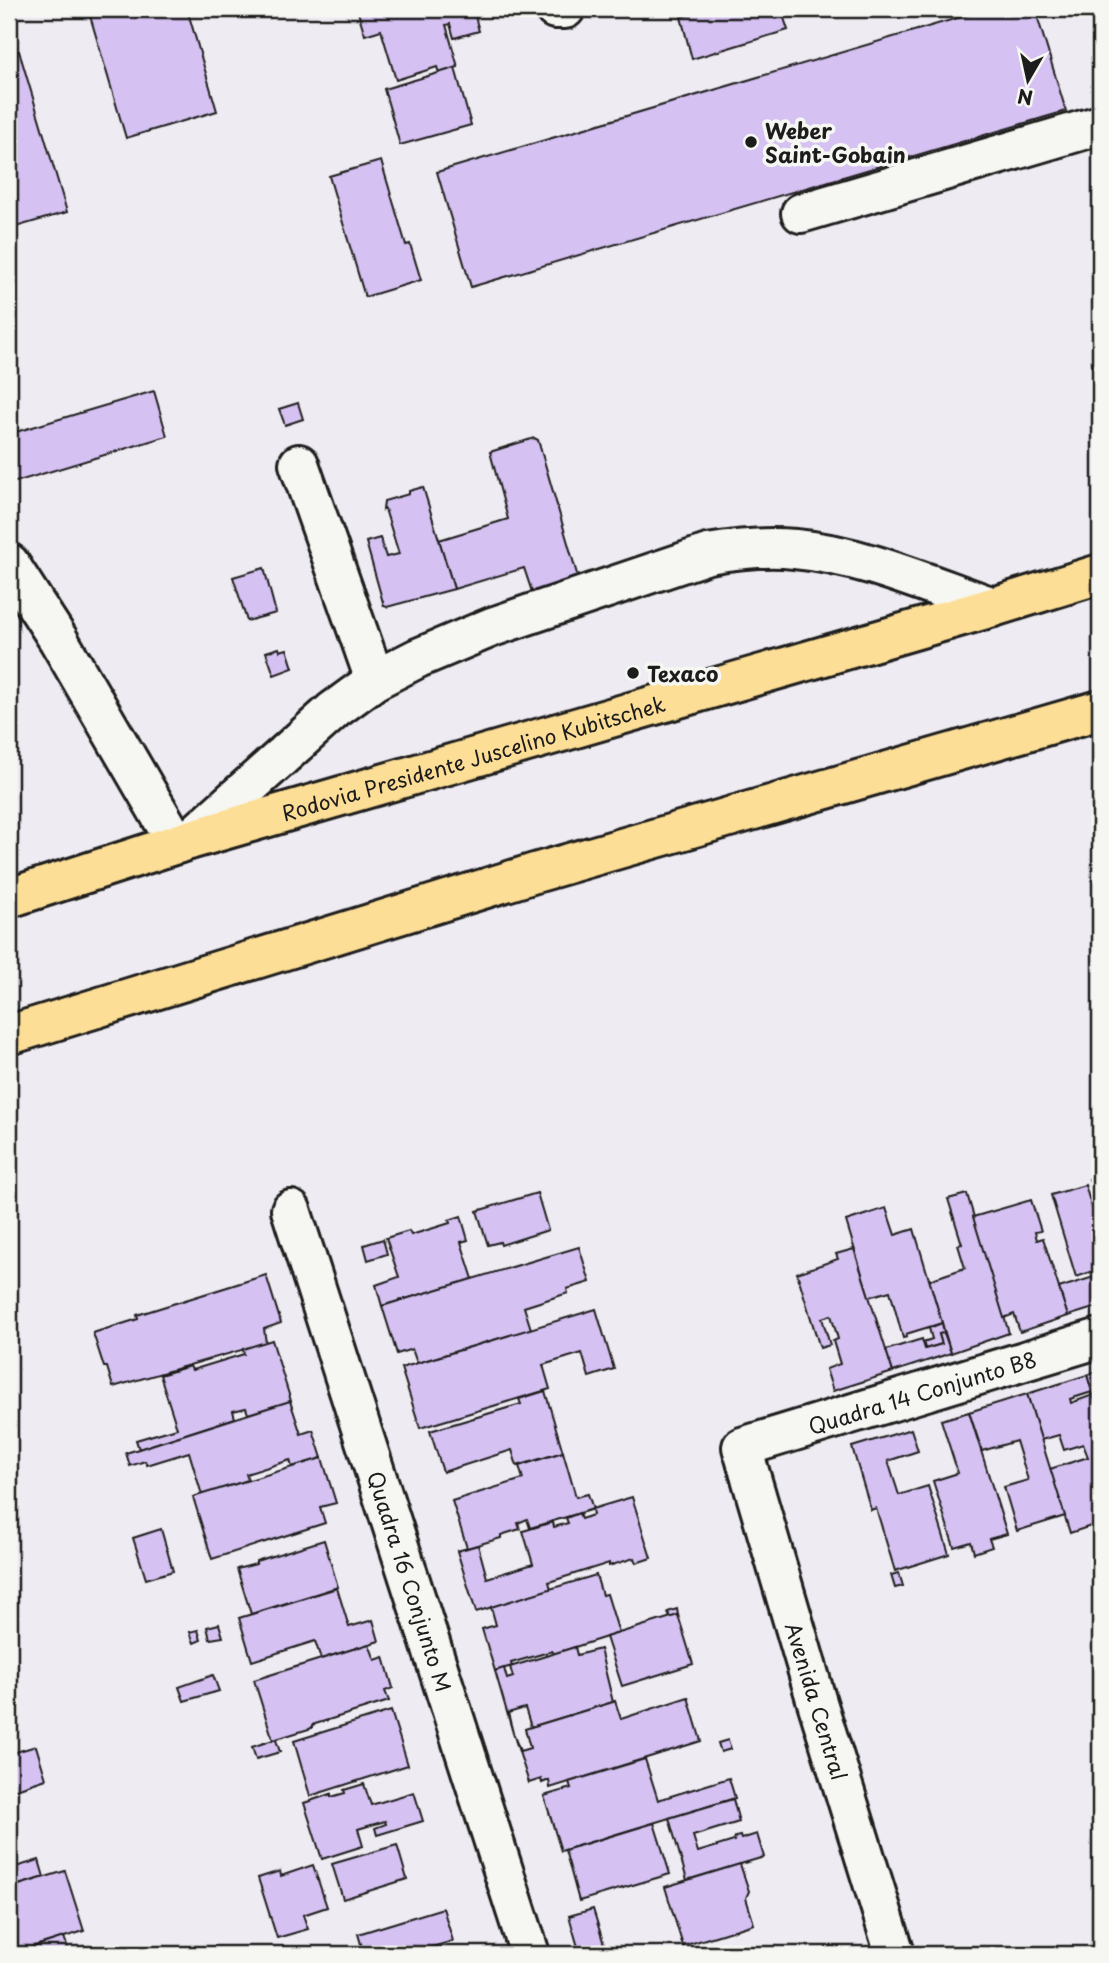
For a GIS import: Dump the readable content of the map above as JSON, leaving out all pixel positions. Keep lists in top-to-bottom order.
{
  "streets": {
    "highway": ["Rodovia Presidente Juscelino Kubitschek"],
    "street": ["Quadra 14 Conjunto B8", "Quadra 16 Conjunto M", "Avenida Central"]
  },
  "crossings": [
    ["Quadra 14 Conjunto B8", "Avenida Central"]
  ],
  "places": ["Weber Saint-Gobain", "Texaco"],
  "north": "bottom"
}
